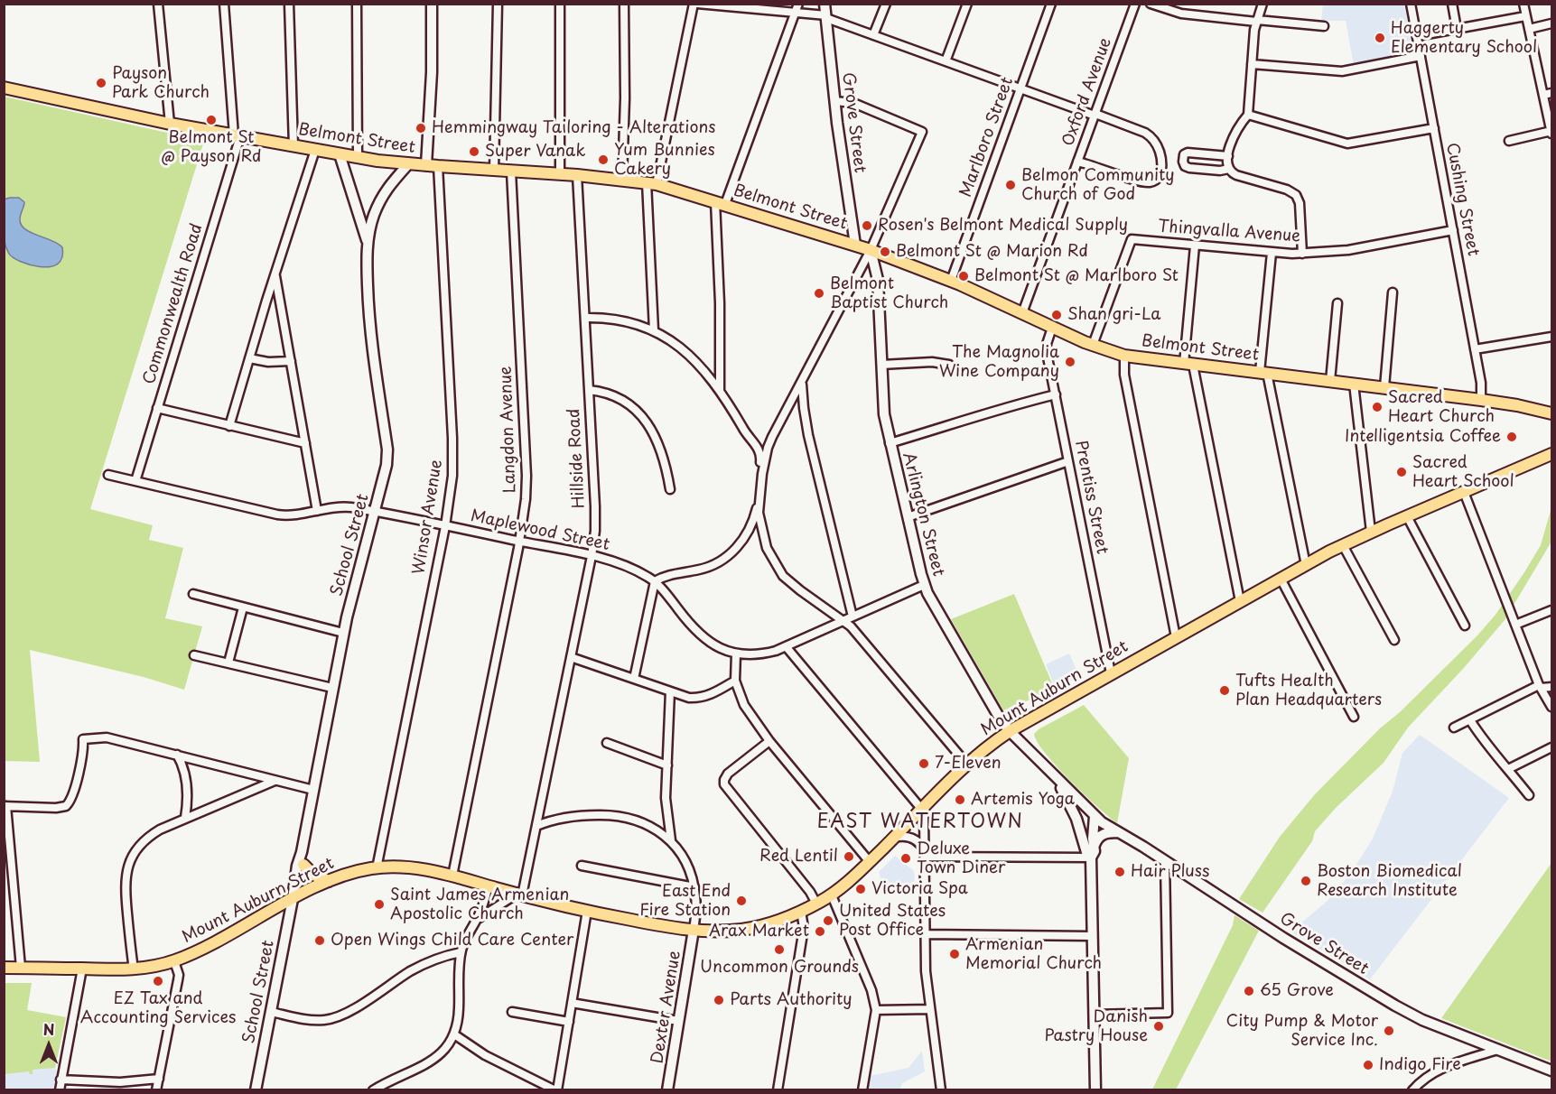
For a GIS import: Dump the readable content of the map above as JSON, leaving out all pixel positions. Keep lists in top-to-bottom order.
{
  "streets": {
    "main road": ["Belmont Street", "Mount Auburn Street"],
    "street": [
      "Oxford Avenue",
      "Grove Street",
      "Marlboro Street",
      "Cushing Street",
      "Thingvalla Avenue",
      "Commonwealth Road",
      "Langdon Avenue",
      "Hillside Road",
      "Prentiss Street",
      "Arlington Street",
      "Winsor Avenue",
      "Maplewood Street",
      "School Street",
      "Dexter Avenue"
    ]
  },
  "crossings": [
    ["Oxford Avenue", "Belmont Street"],
    ["Grove Street", "Belmont Street"],
    ["Grove Street", "Arlington Street"],
    ["Marlboro Street", "Belmont Street"],
    ["Belmont Street", "Cushing Street"],
    ["Belmont Street", "Thingvalla Avenue"],
    ["Belmont Street", "Commonwealth Road"],
    ["Belmont Street", "Langdon Avenue"],
    ["Belmont Street", "Hillside Road"],
    ["Belmont Street", "Prentiss Street"],
    ["Belmont Street", "Arlington Street"],
    ["Belmont Street", "Winsor Avenue"],
    ["Belmont Street", "School Street"],
    ["Cushing Street", "Thingvalla Avenue"],
    ["Commonwealth Road", "Maplewood Street"],
    ["Langdon Avenue", "Maplewood Street"],
    ["Langdon Avenue", "Mount Auburn Street"],
    ["Hillside Road", "Maplewood Street"],
    ["Hillside Road", "Mount Auburn Street"],
    ["Prentiss Street", "Mount Auburn Street"],
    ["Arlington Street", "Maplewood Street"],
    ["Arlington Street", "Mount Auburn Street"],
    ["Winsor Avenue", "Maplewood Street"],
    ["Winsor Avenue", "Mount Auburn Street"],
    ["Maplewood Street", "School Street"],
    ["School Street", "Mount Auburn Street"],
    ["Mount Auburn Street", "Dexter Avenue"]
  ],
  "districts": ["EAST WATERTOWN"],
  "places": [
    "Haggerty Elementary School",
    "Payson Park Church",
    "Belmont St @ Payson Rd",
    "Hemmingway Tailoring - Alterations",
    "Super Vanak",
    "Yum Bunnies Cakery",
    "Belmon Community Church of God",
    "Rosen's Belmont Medical Supply",
    "Belmont St @ Marion Rd",
    "Belmont St @ Marlboro St",
    "Belmont Baptist Church",
    "Shan gri-La",
    "The Magnolia Wine Company",
    "Sacred Heart Church",
    "Intelligentsia Coffee",
    "Sacred Heart School",
    "Tufts Health Plan Headquarters",
    "7-Eleven",
    "Artemis Yoga",
    "Red Lentil",
    "Deluxe Town Diner",
    "Hair Pluss",
    "Boston Biomedical Research Institute",
    "Victoria Spa",
    "East End Fire Station",
    "Saint James Armenian Apostolic Church",
    "United States Post Office",
    "Arax Market",
    "Open Wings Child Care Center",
    "Uncommon Grounds",
    "Armenian Memorial Church",
    "EZ Tax and Accounting Services",
    "65 Grove",
    "Parts Authority",
    "Danish Pastry House",
    "City Pump & Motor Service Inc.",
    "Indigo Fire"
  ],
  "north": "top"
}
